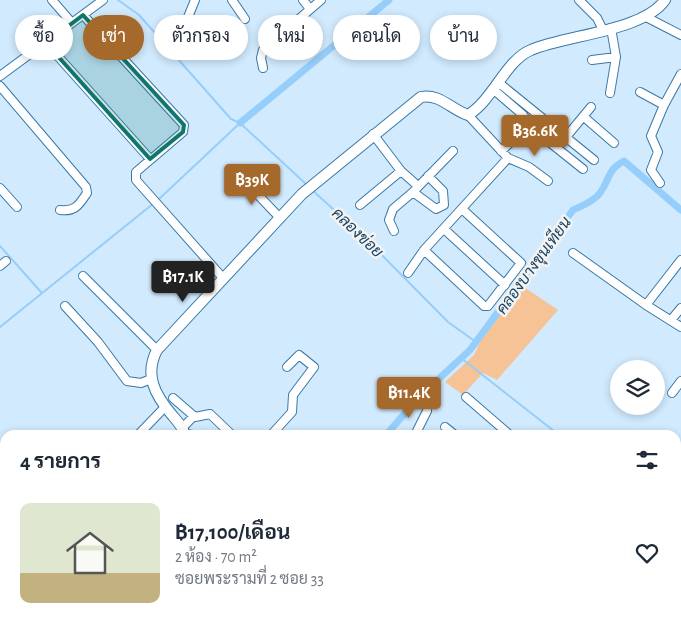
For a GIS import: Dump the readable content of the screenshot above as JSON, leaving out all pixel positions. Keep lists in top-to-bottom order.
{
  "water": ["คลองข่อย", "คลองบางขุนเทียน"],
  "page": {
    "chip": [
      "ซื้อ",
      "เช่า",
      "ตัวกรอง",
      "ใหม่",
      "คอนโด",
      "บ้าน"
    ],
    "price": [
      "฿36.6K",
      "฿39K",
      "฿17.1K",
      "฿11.4K"
    ],
    "heading": "4 รายการ",
    "list": [
      {
        "name": "฿17,100/เดือน",
        "note": "2 ห้อง · 70 m² · ซอยพระรามที่ 2 ซอย 33"
      }
    ]
  }
}
